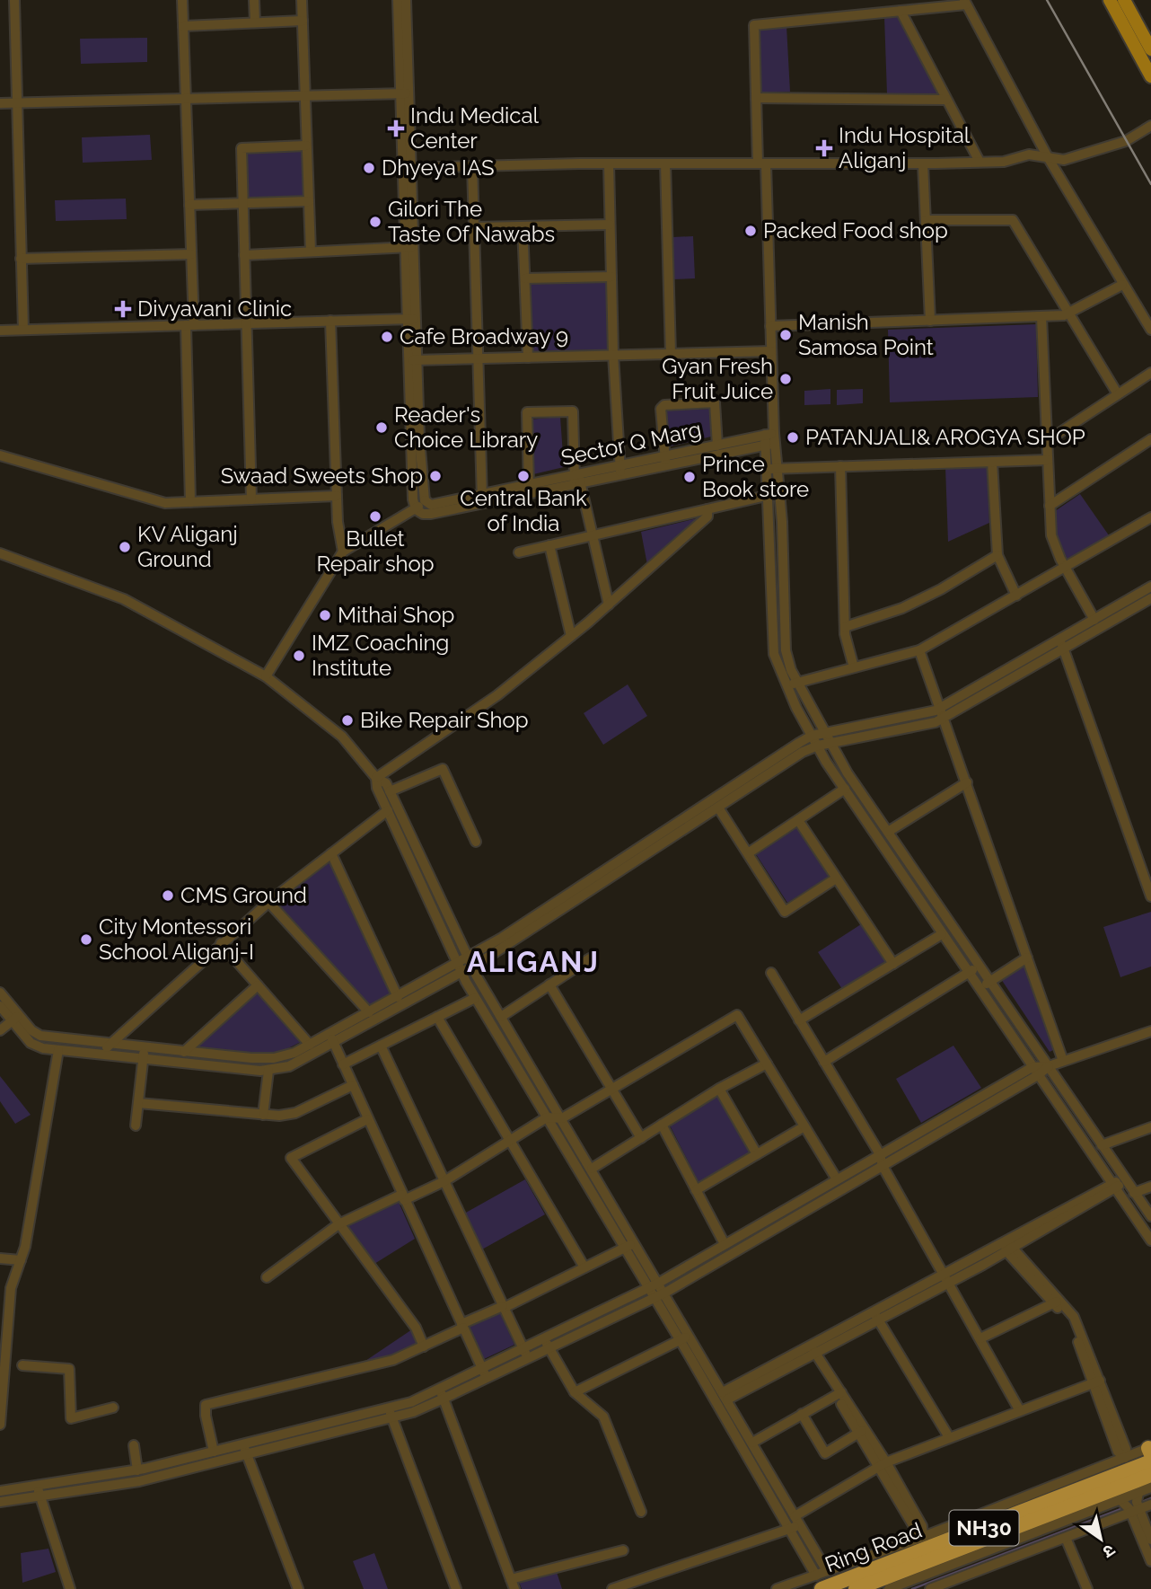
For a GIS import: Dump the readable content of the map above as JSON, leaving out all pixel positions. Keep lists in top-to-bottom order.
{
  "streets": {
    "highway": ["NH30", "Ring Road"],
    "street": ["Sector Q Marg"]
  },
  "districts": ["ALIGANJ"],
  "places": {
    "health": ["Indu Medical Center", "Indu Hospital Aliganj", "Divyavani Clinic"],
    "other": [
      "Dhyeya IAS",
      "Gilori The Taste Of Nawabs",
      "Packed Food shop",
      "Manish Samosa Point",
      "Cafe Broadway 9",
      "Gyan Fresh Fruit Juice",
      "Reader's Choice Library",
      "PATANJALI& AROGYA SHOP",
      "Swaad Sweets Shop",
      "Central Bank of India",
      "Prince Book store",
      "Bullet Repair shop",
      "KV Aliganj Ground",
      "Mithai Shop",
      "IMZ Coaching Institute",
      "Bike Repair Shop",
      "CMS Ground",
      "City Montessori School Aliganj-I"
    ]
  },
  "north": "bottom right"
}
